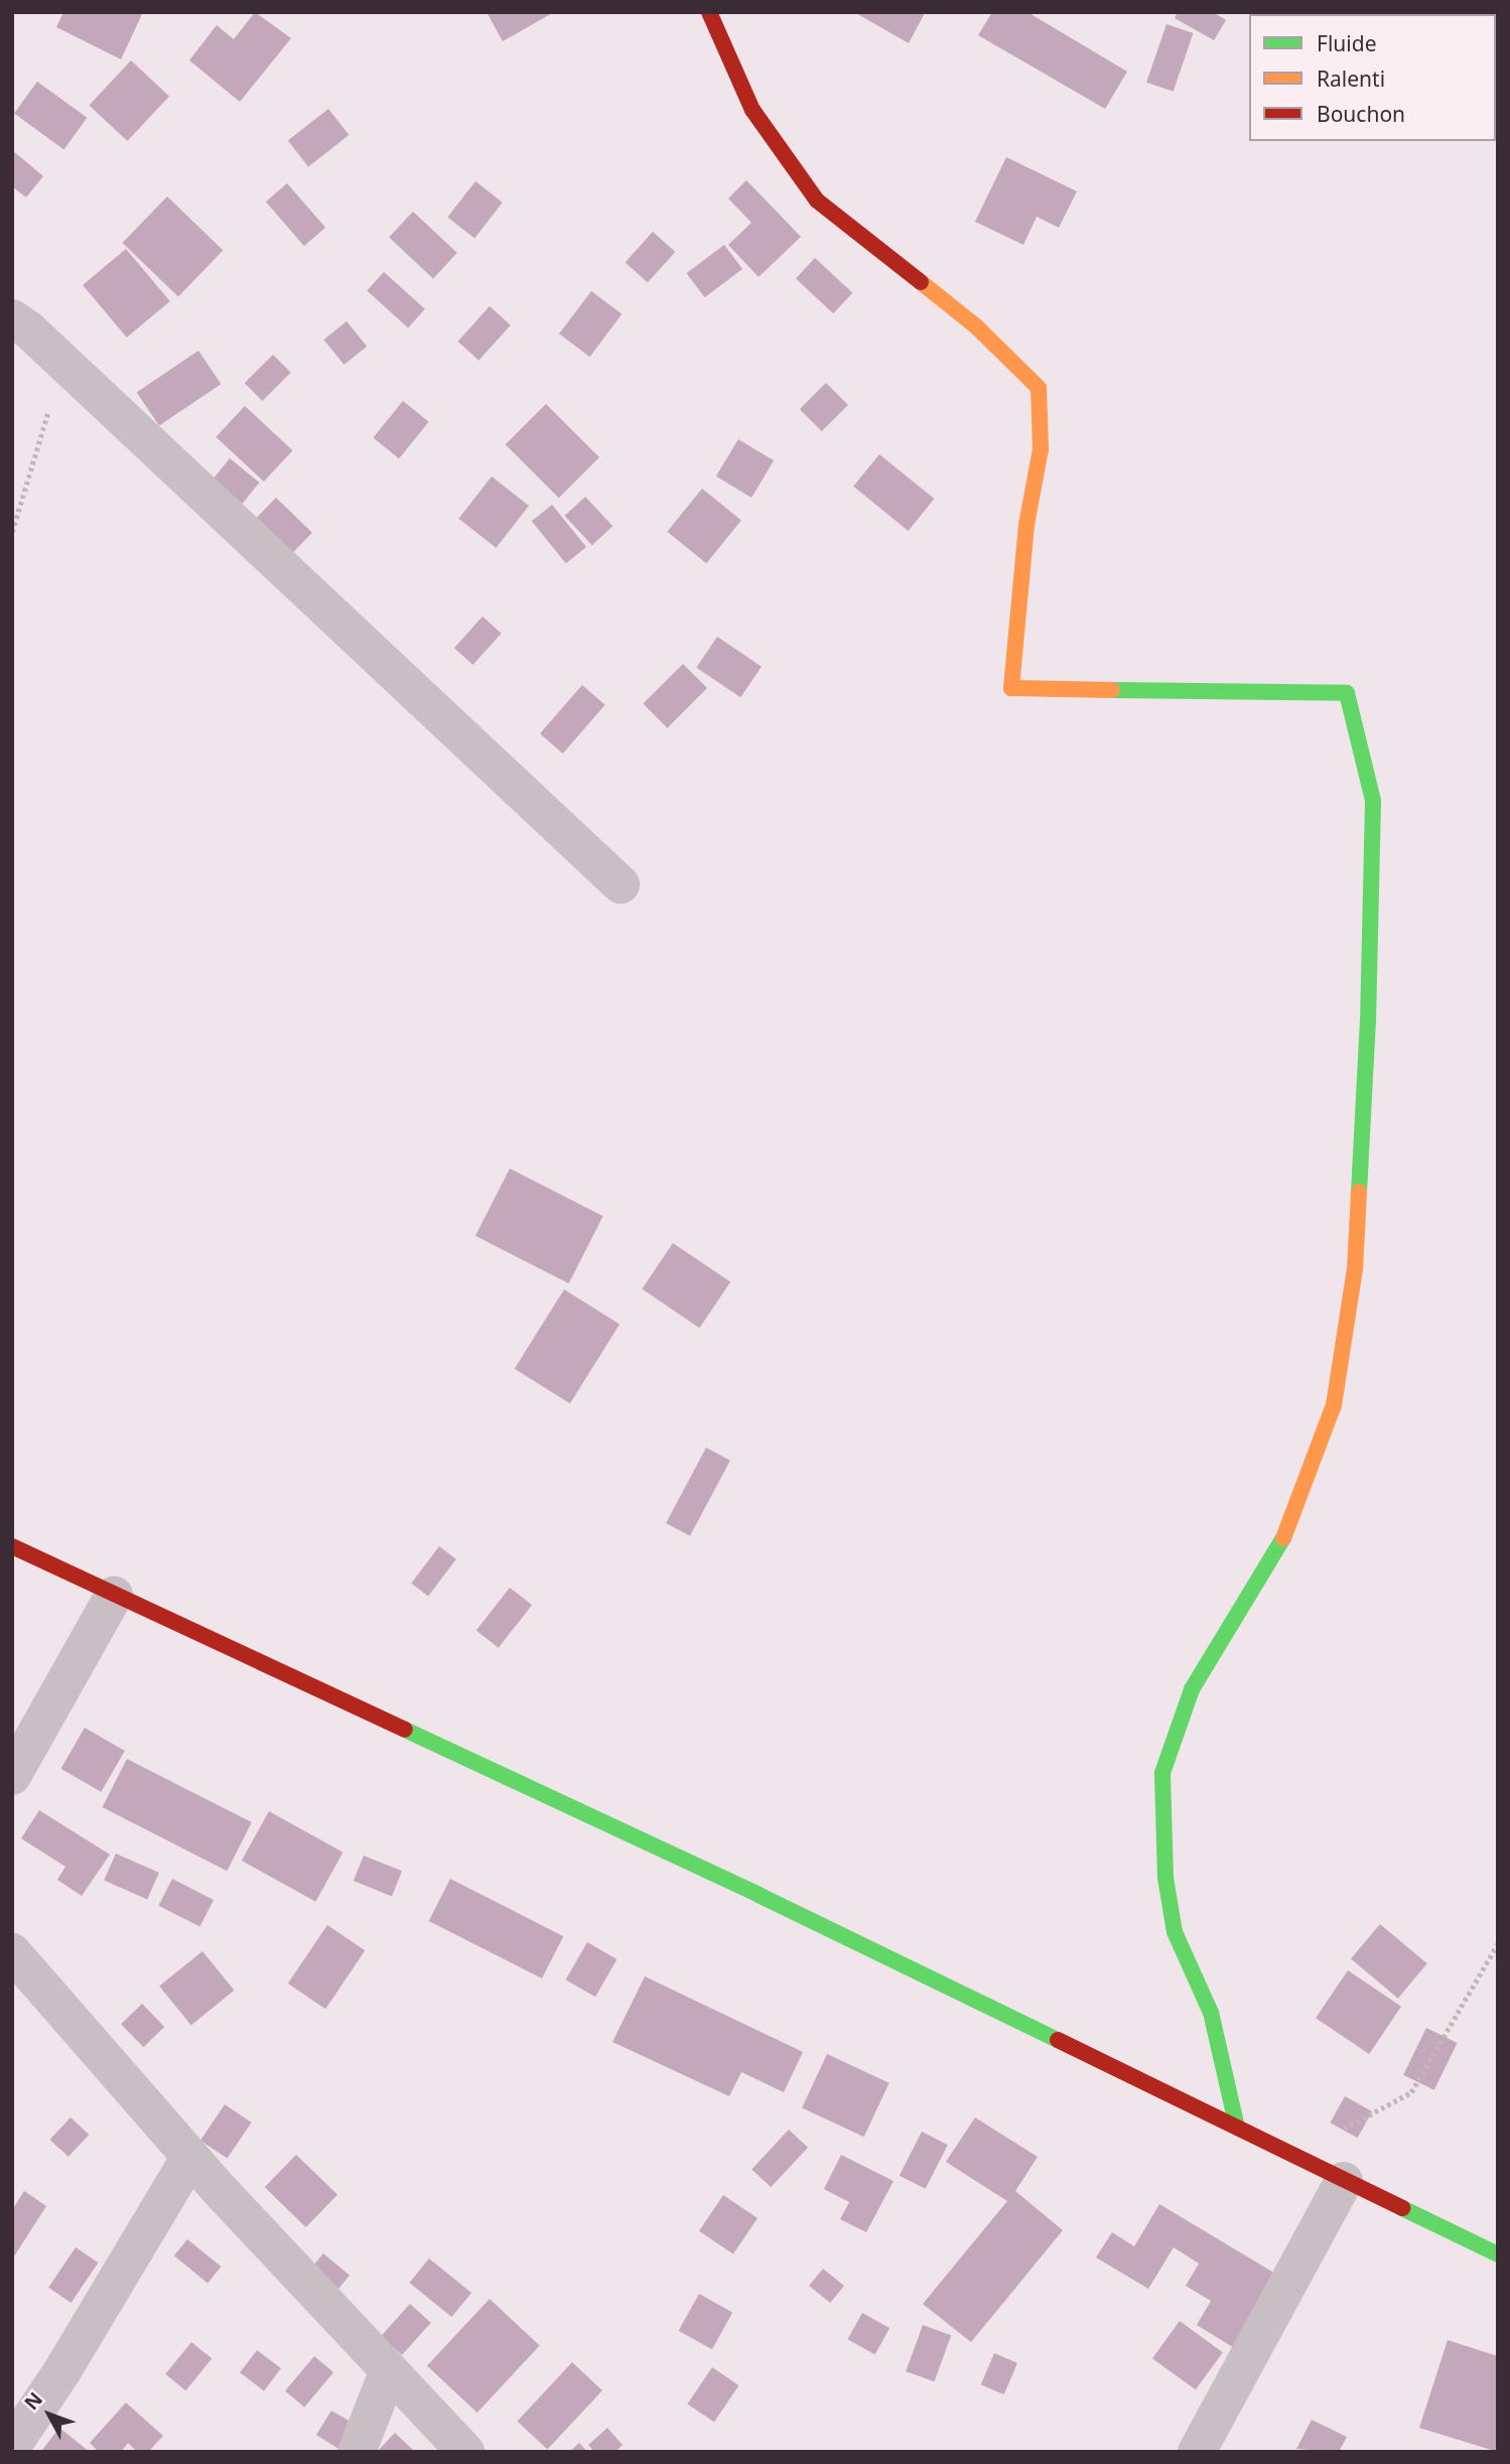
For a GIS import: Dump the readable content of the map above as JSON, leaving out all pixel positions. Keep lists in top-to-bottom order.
{
  "legend": ["Fluide", "Ralenti", "Bouchon"],
  "north": "top left"
}
